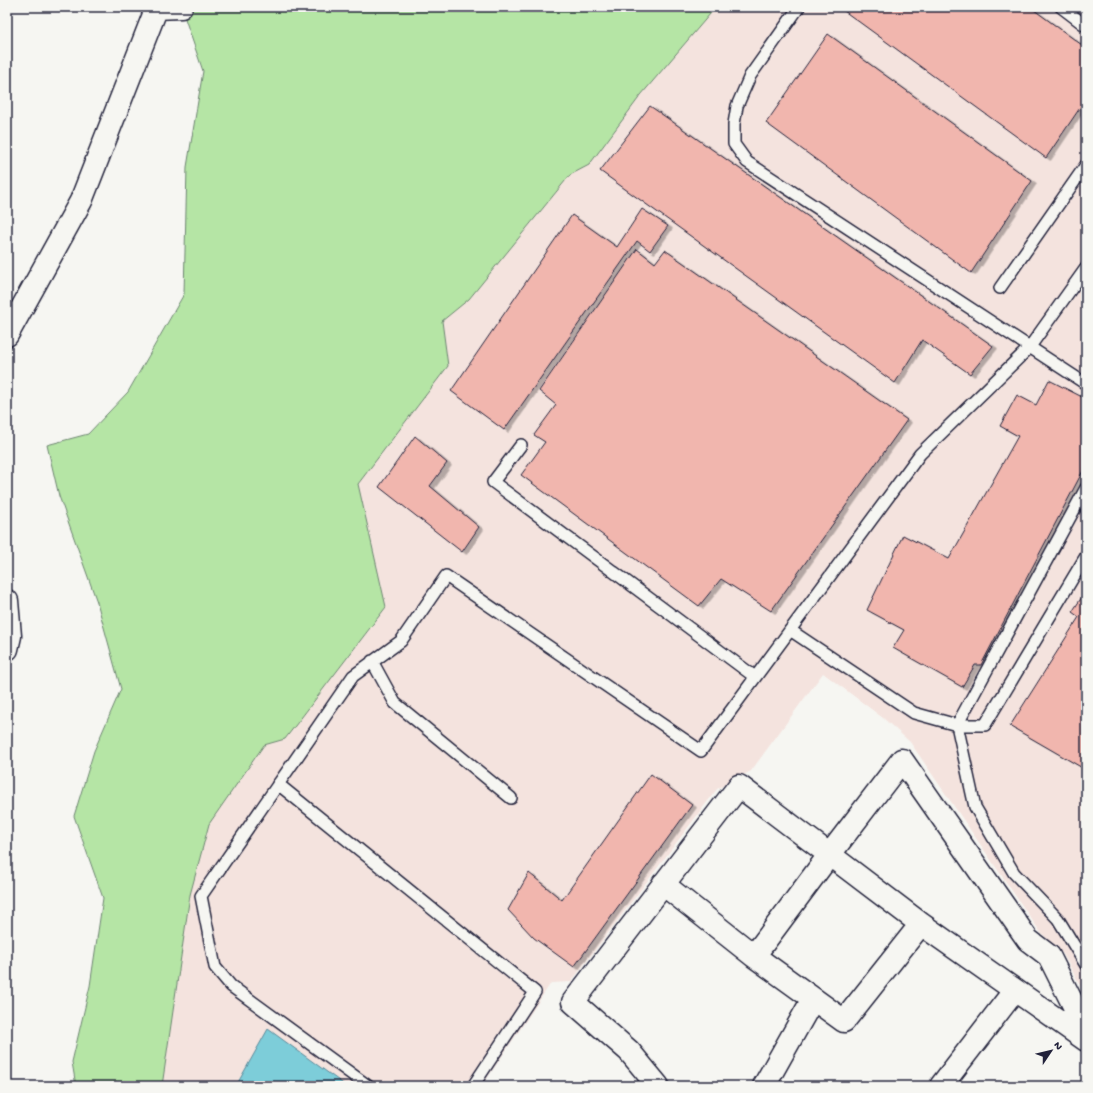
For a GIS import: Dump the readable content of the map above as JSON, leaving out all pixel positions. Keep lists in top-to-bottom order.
{
  "north": "top right"
}
